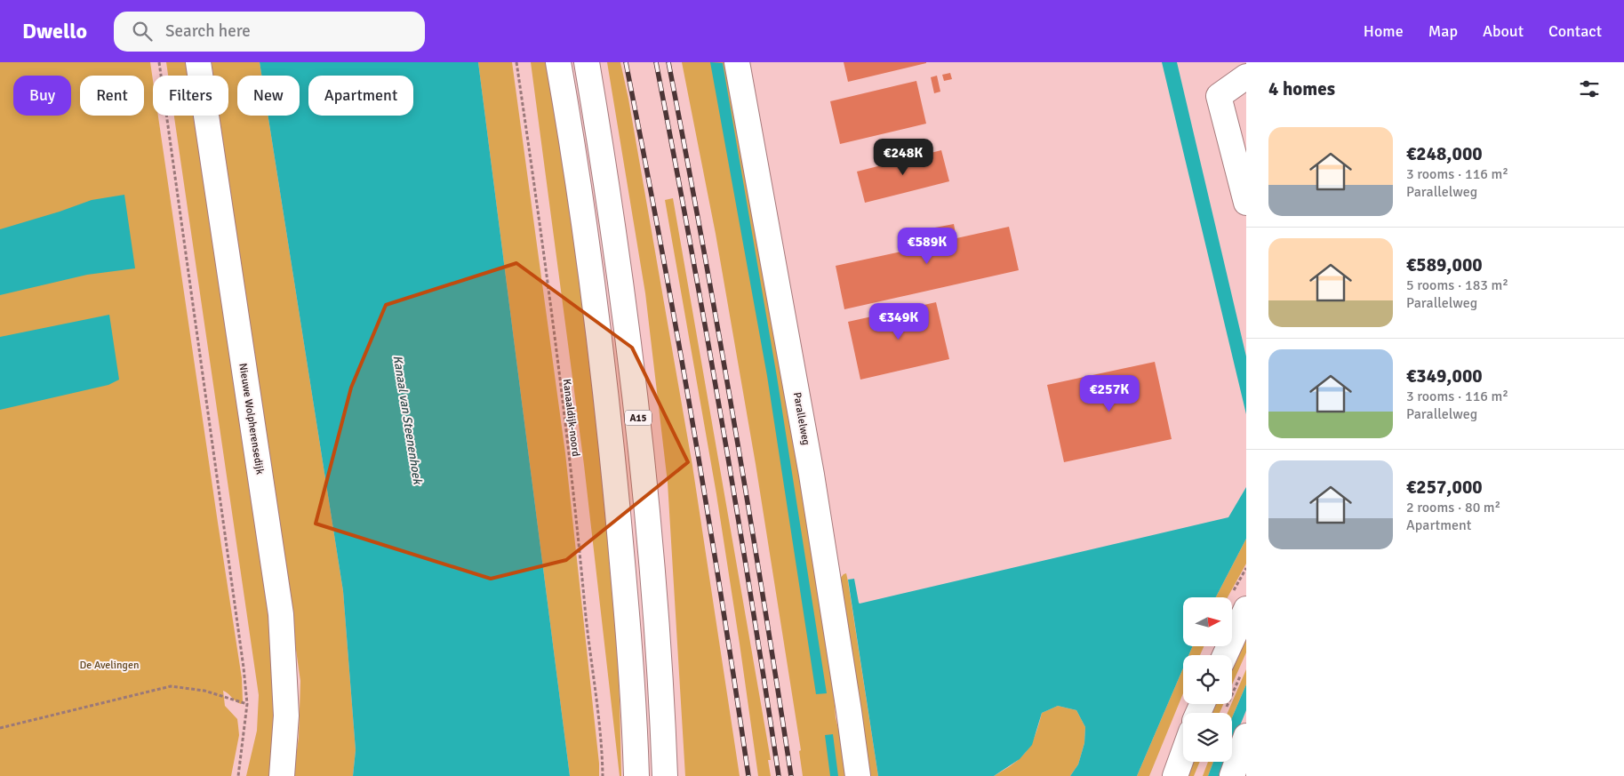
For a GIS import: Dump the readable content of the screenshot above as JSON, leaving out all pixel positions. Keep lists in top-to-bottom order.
{
  "streets": {
    "main road": ["A15", "Nieuwe Wolpherensedijk", "Parallelweg"],
    "path": ["Kanaaldijk-noord"]
  },
  "water": ["Kanaal van Steenenhoek"],
  "parks": ["De Avelingen"],
  "north": "right",
  "page": {
    "header": "Dwello",
    "search": "Search here",
    "nav": [
      "Home",
      "Map",
      "About",
      "Contact"
    ],
    "heading": "4 homes",
    "chip": [
      "Buy",
      "Rent",
      "Filters",
      "New",
      "Apartment"
    ],
    "list": [
      {
        "name": "€248,000",
        "note": "3 rooms · 116 m² · Parallelweg"
      },
      {
        "name": "€589,000",
        "note": "5 rooms · 183 m² · Parallelweg"
      },
      {
        "name": "€349,000",
        "note": "3 rooms · 116 m² · Parallelweg"
      },
      {
        "name": "€257,000",
        "note": "2 rooms · 80 m² · Apartment"
      }
    ],
    "price": [
      "€248K",
      "€589K",
      "€349K",
      "€257K"
    ]
  }
}
